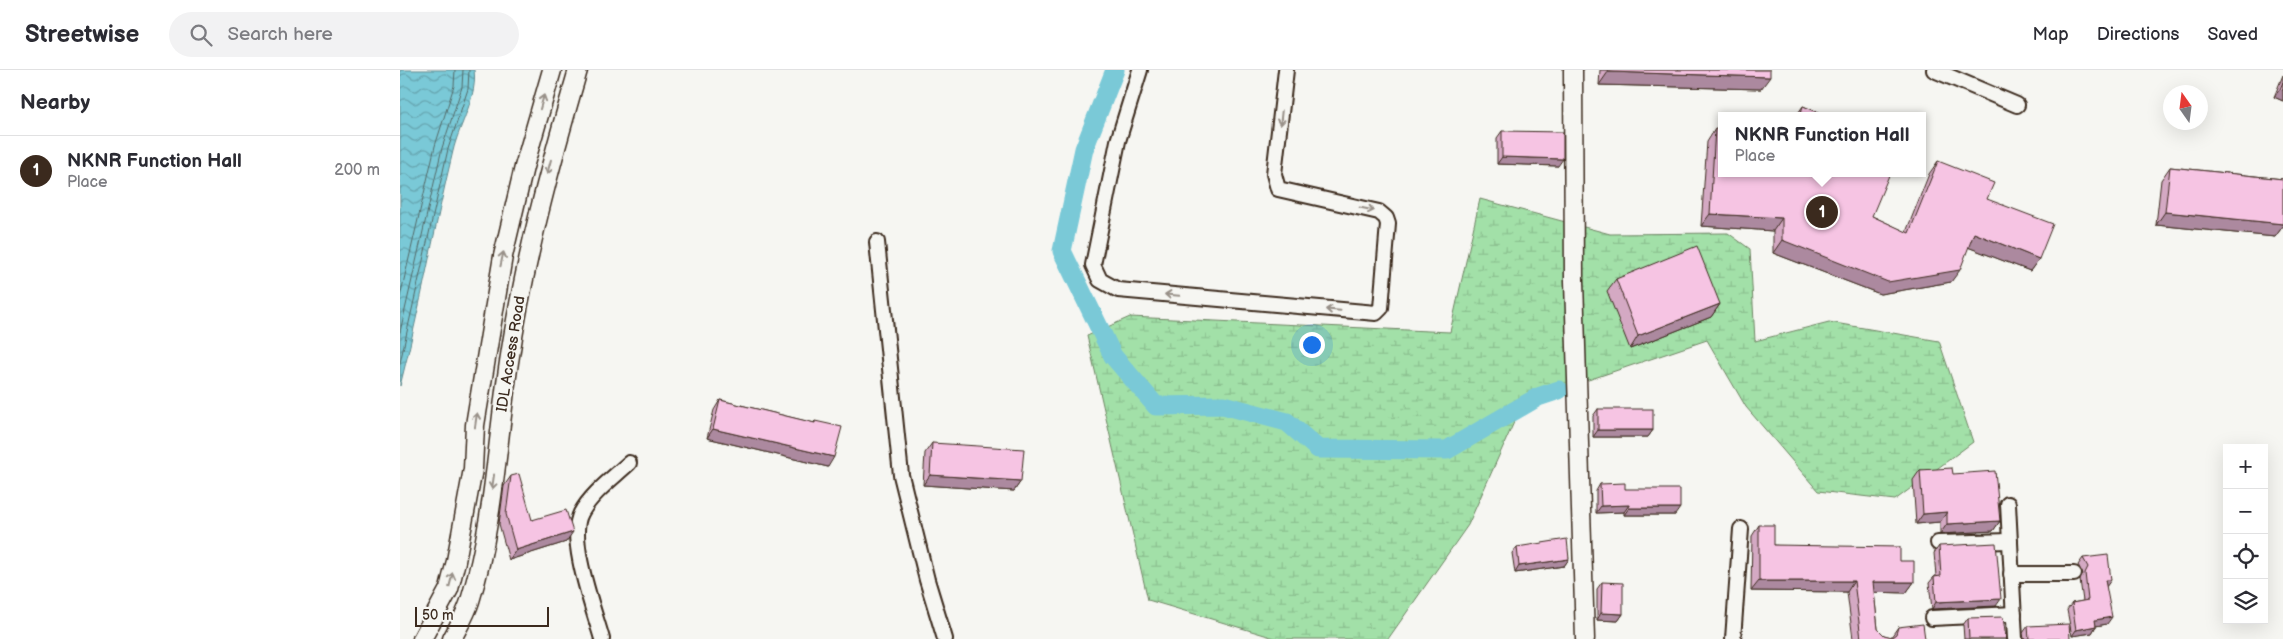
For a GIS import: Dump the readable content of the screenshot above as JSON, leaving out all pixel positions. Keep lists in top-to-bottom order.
{
  "streets": {
    "street": ["IDL Access Road"]
  },
  "scale_bar": "50 m",
  "north": "top",
  "page": {
    "header": "Streetwise",
    "search": "Search here",
    "nav": ["Map", "Directions", "Saved"],
    "heading": "Nearby",
    "popup": ["NKNR Function Hall", "Place"],
    "list": [
      {
        "mark": "1",
        "name": "NKNR Function Hall",
        "note": "Place",
        "value": "200 m"
      }
    ],
    "pins": "1",
    "map_buttons": ["+", "−"],
    "scale": "50 m"
  }
}
